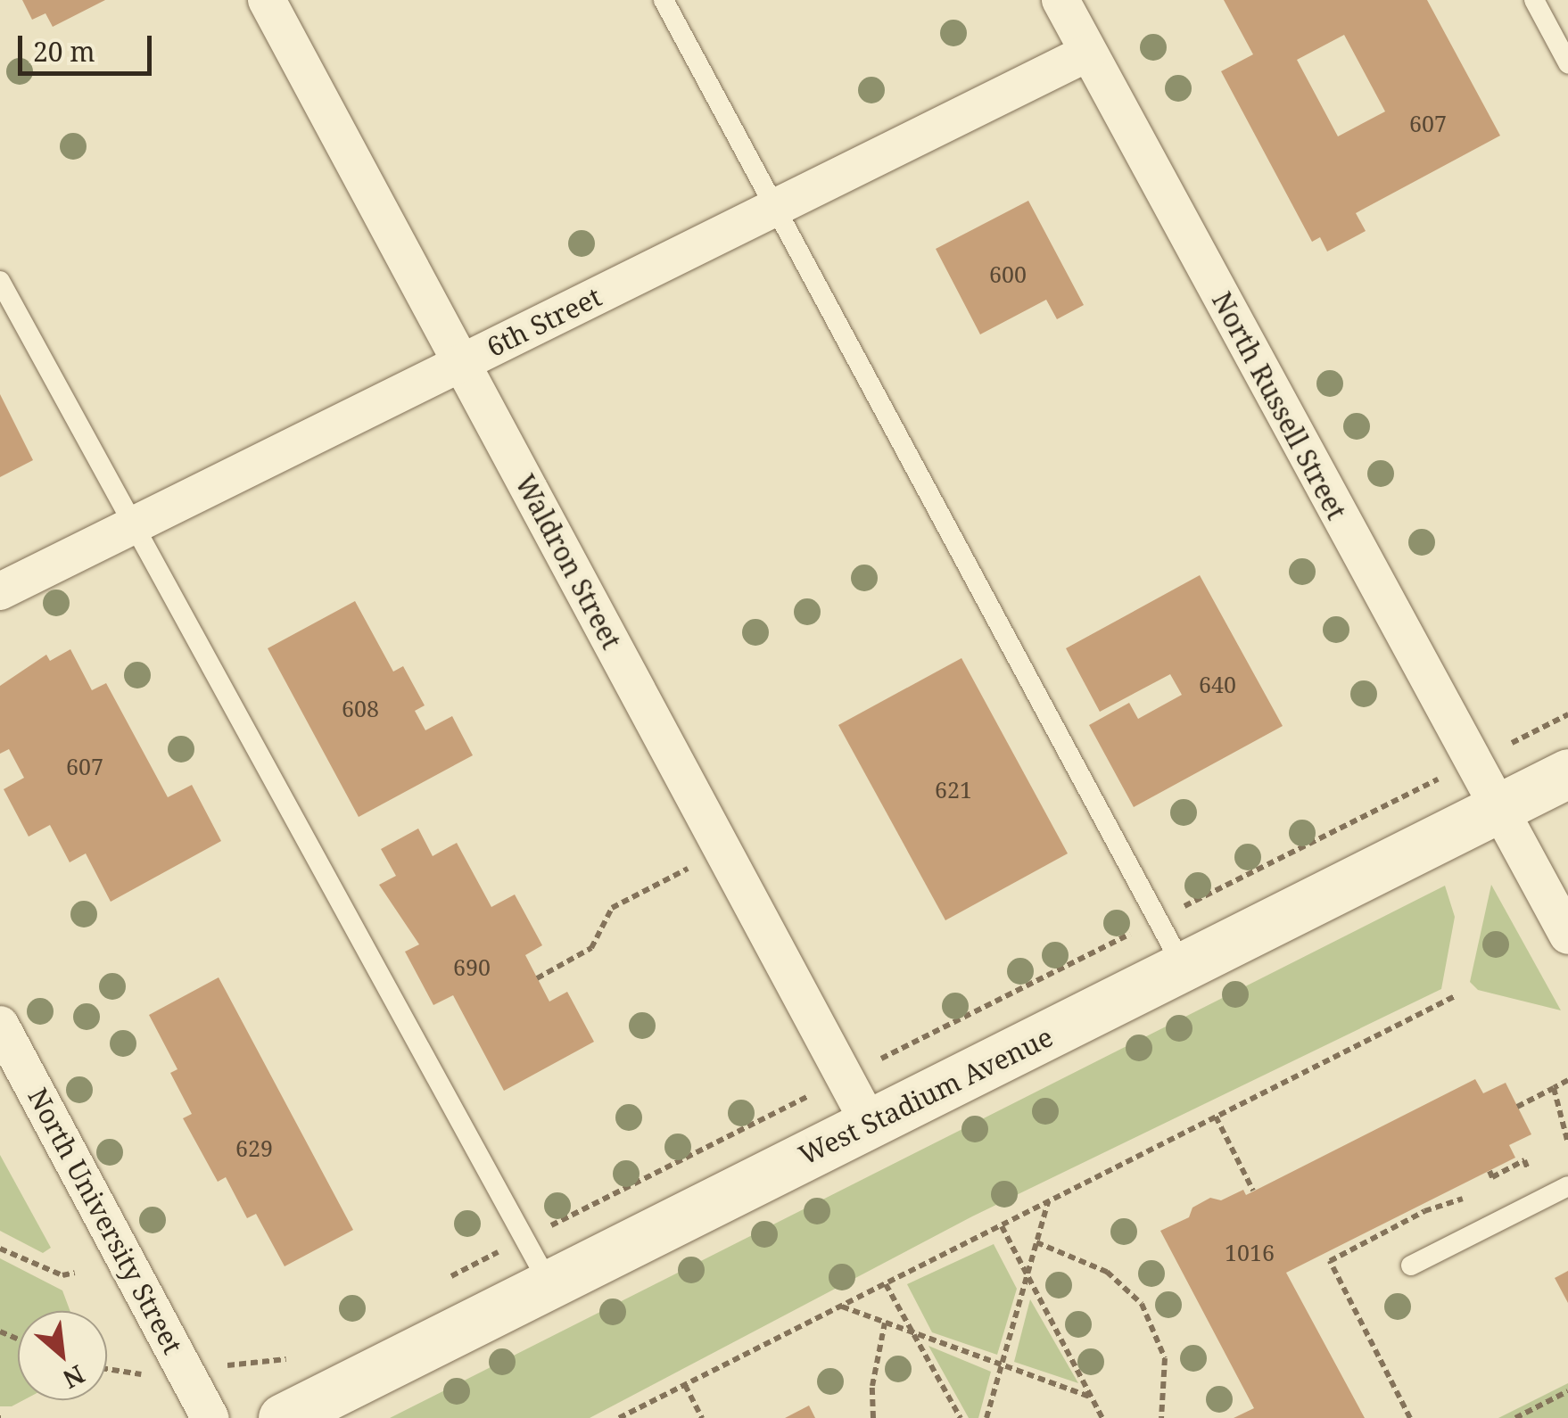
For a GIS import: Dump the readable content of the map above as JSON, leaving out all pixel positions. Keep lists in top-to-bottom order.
{
  "streets": {
    "street": [
      "6th Street",
      "North Russell Street",
      "Waldron Street",
      "West Stadium Avenue",
      "North University Street"
    ]
  },
  "crossings": [
    ["6th Street", "North Russell Street"],
    ["6th Street", "Waldron Street"],
    ["North Russell Street", "West Stadium Avenue"],
    ["Waldron Street", "West Stadium Avenue"]
  ],
  "house_numbers": [
    "607",
    "600",
    "640",
    "608",
    "607",
    "621",
    "690",
    "629",
    "1016"
  ],
  "scale_bar": "20 m",
  "north": "bottom right"
}
